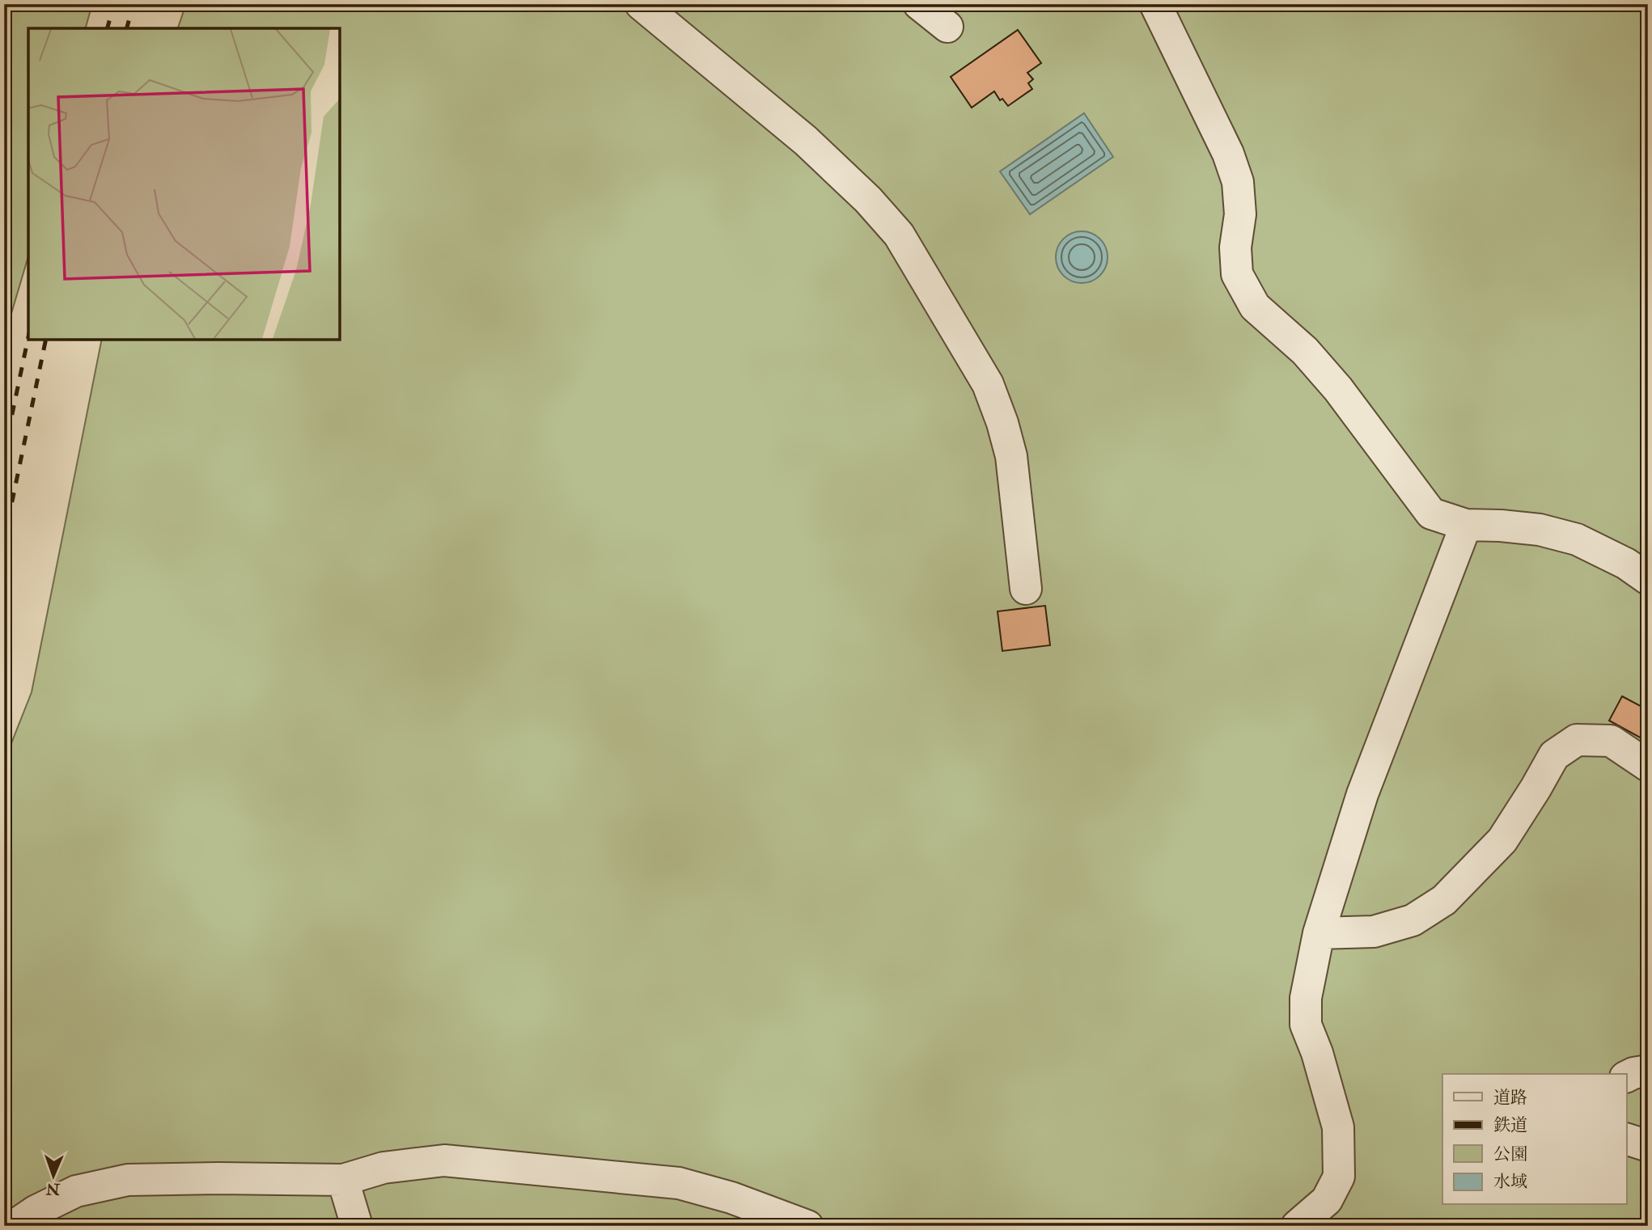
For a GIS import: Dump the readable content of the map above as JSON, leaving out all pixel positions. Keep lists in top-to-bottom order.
{
  "legend": [
    "道路",
    "鉄道",
    "公園",
    "水域"
  ],
  "north": "bottom"
}
